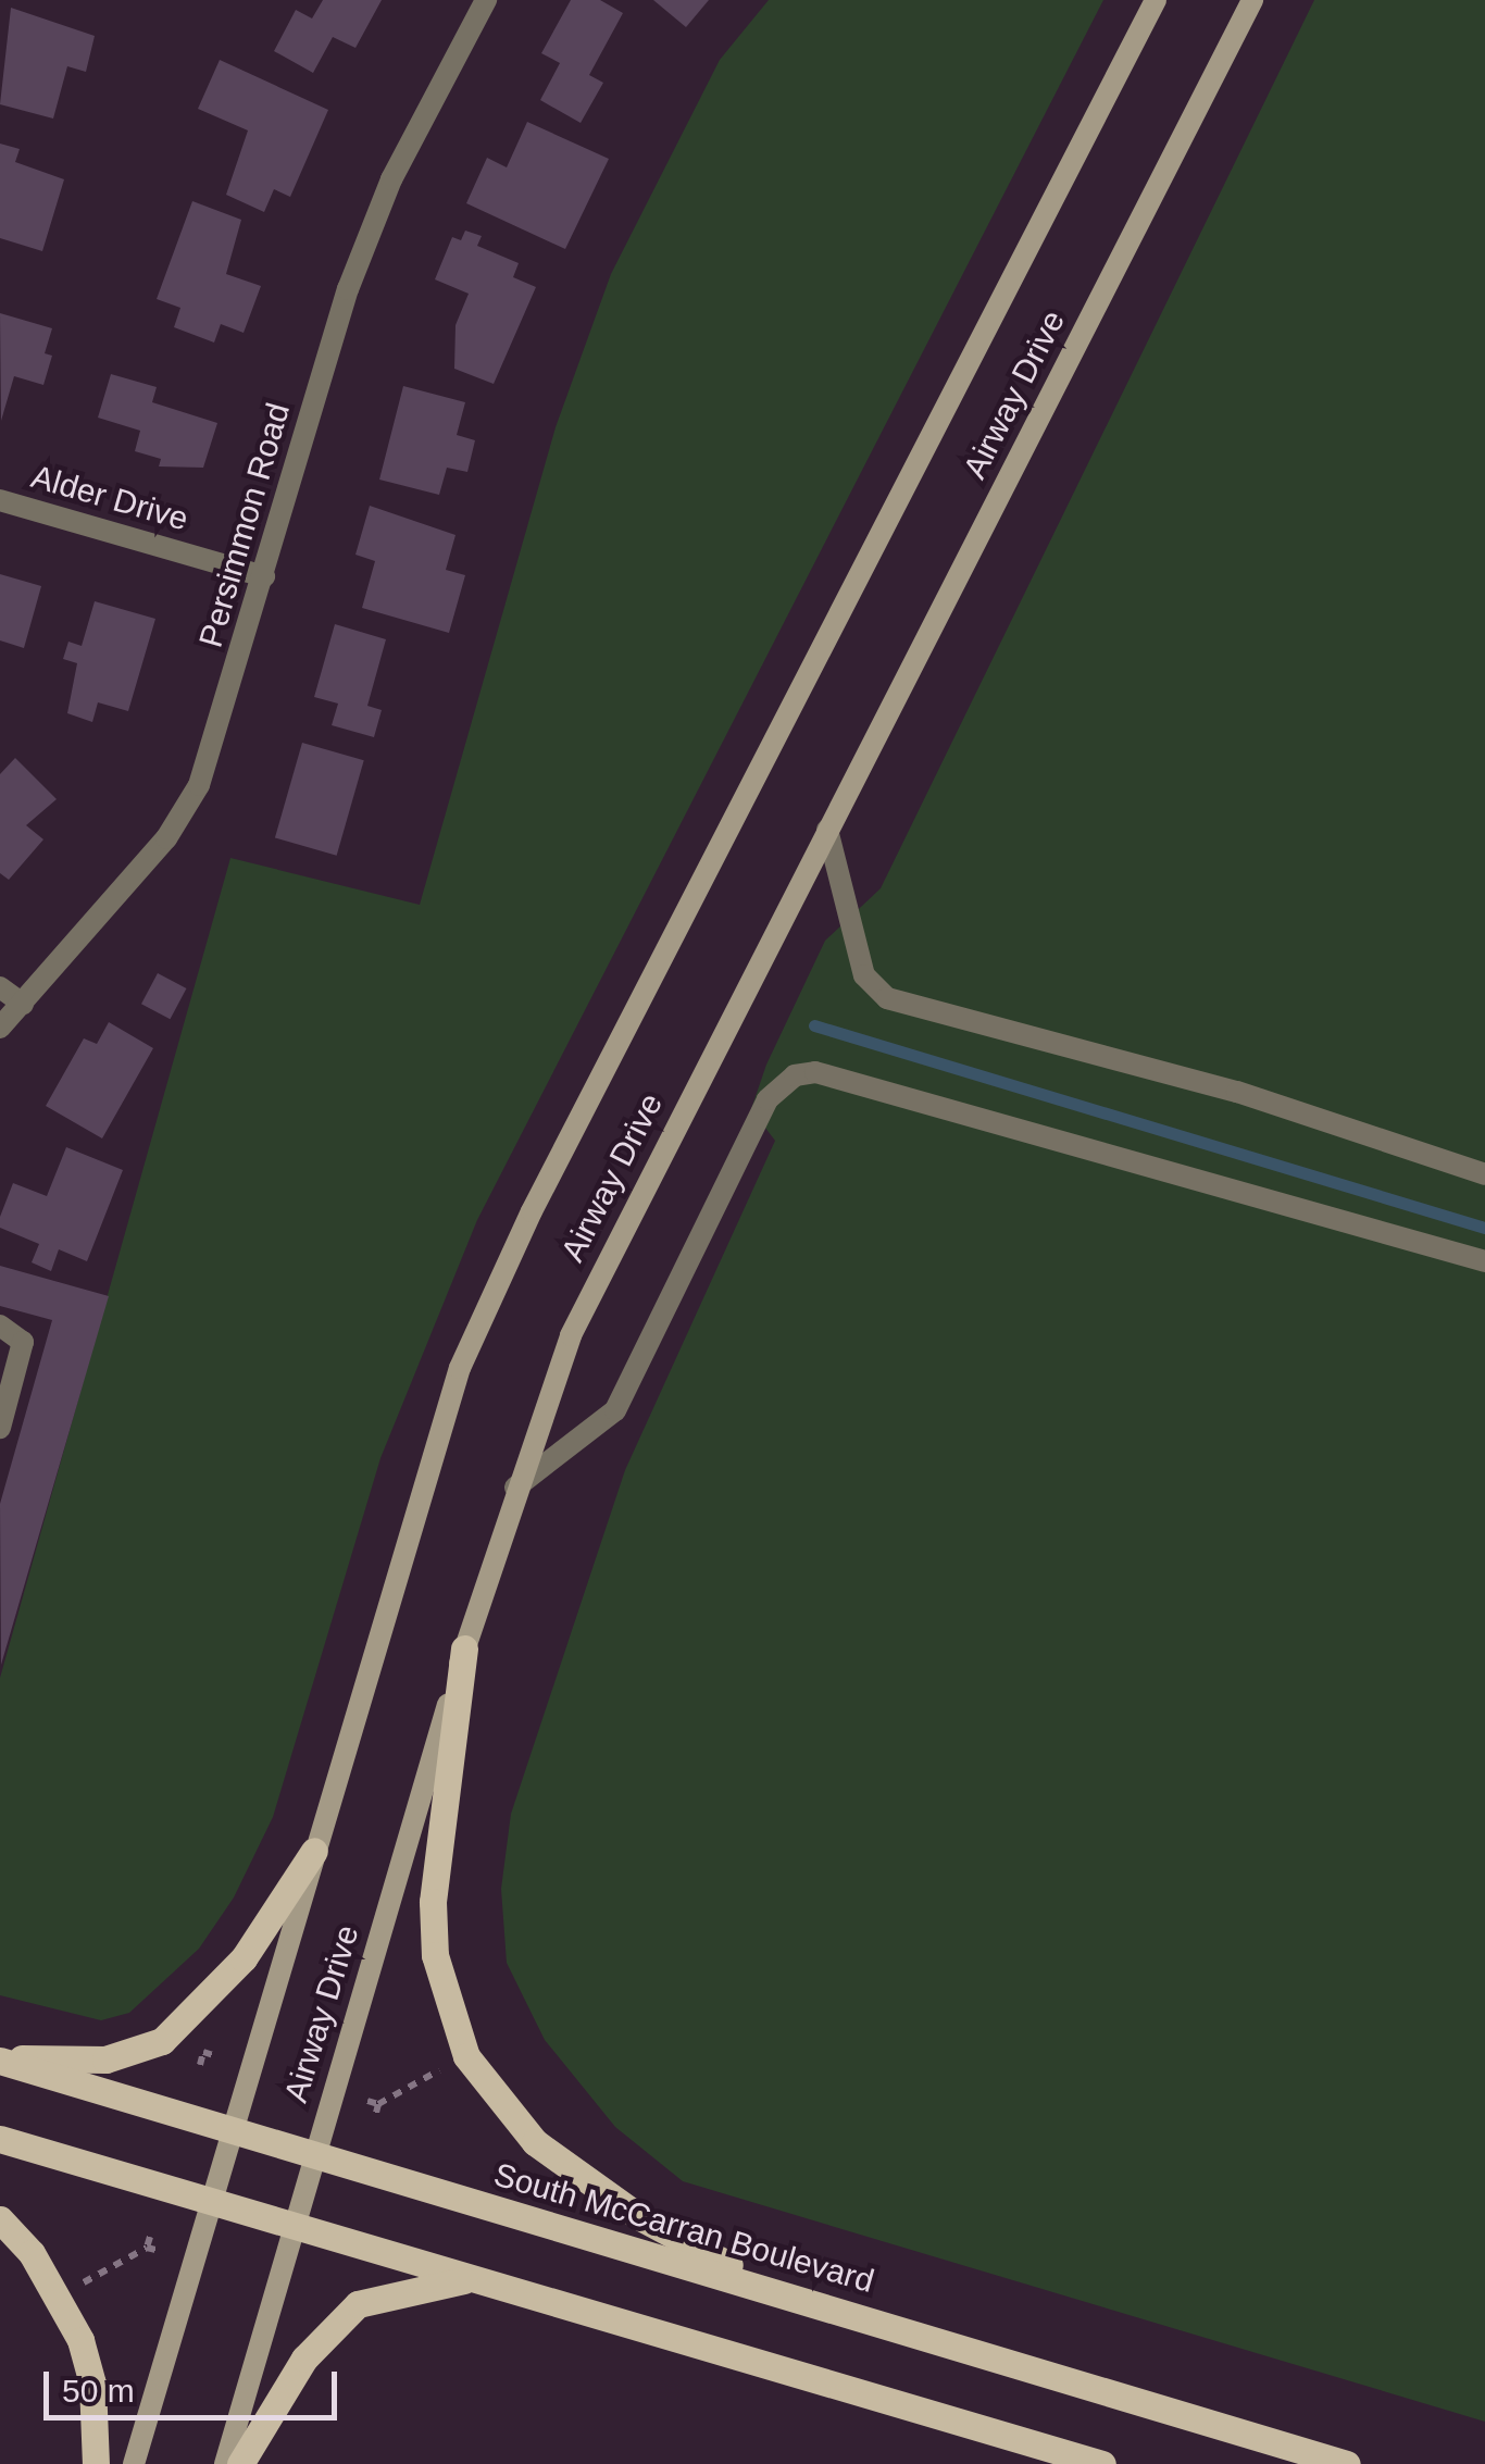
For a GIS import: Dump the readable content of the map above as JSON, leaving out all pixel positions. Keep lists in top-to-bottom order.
{
  "streets": {
    "main road": ["Airway Drive", "South McCarran Boulevard"],
    "street": ["Alder Drive", "Persimmon Road"]
  },
  "crossings": [
    ["Airway Drive", "South McCarran Boulevard"],
    ["Alder Drive", "Persimmon Road"]
  ],
  "scale_bar": "50 m"
}
